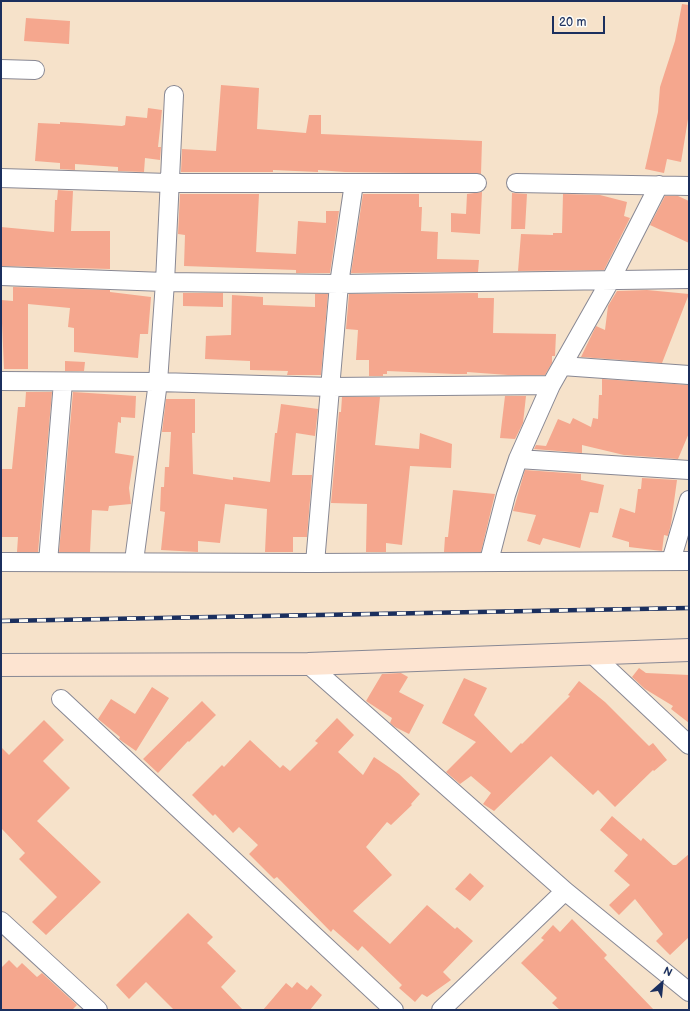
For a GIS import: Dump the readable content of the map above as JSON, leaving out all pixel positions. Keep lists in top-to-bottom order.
{
  "scale_bar": "20 m",
  "north": "top right"
}
